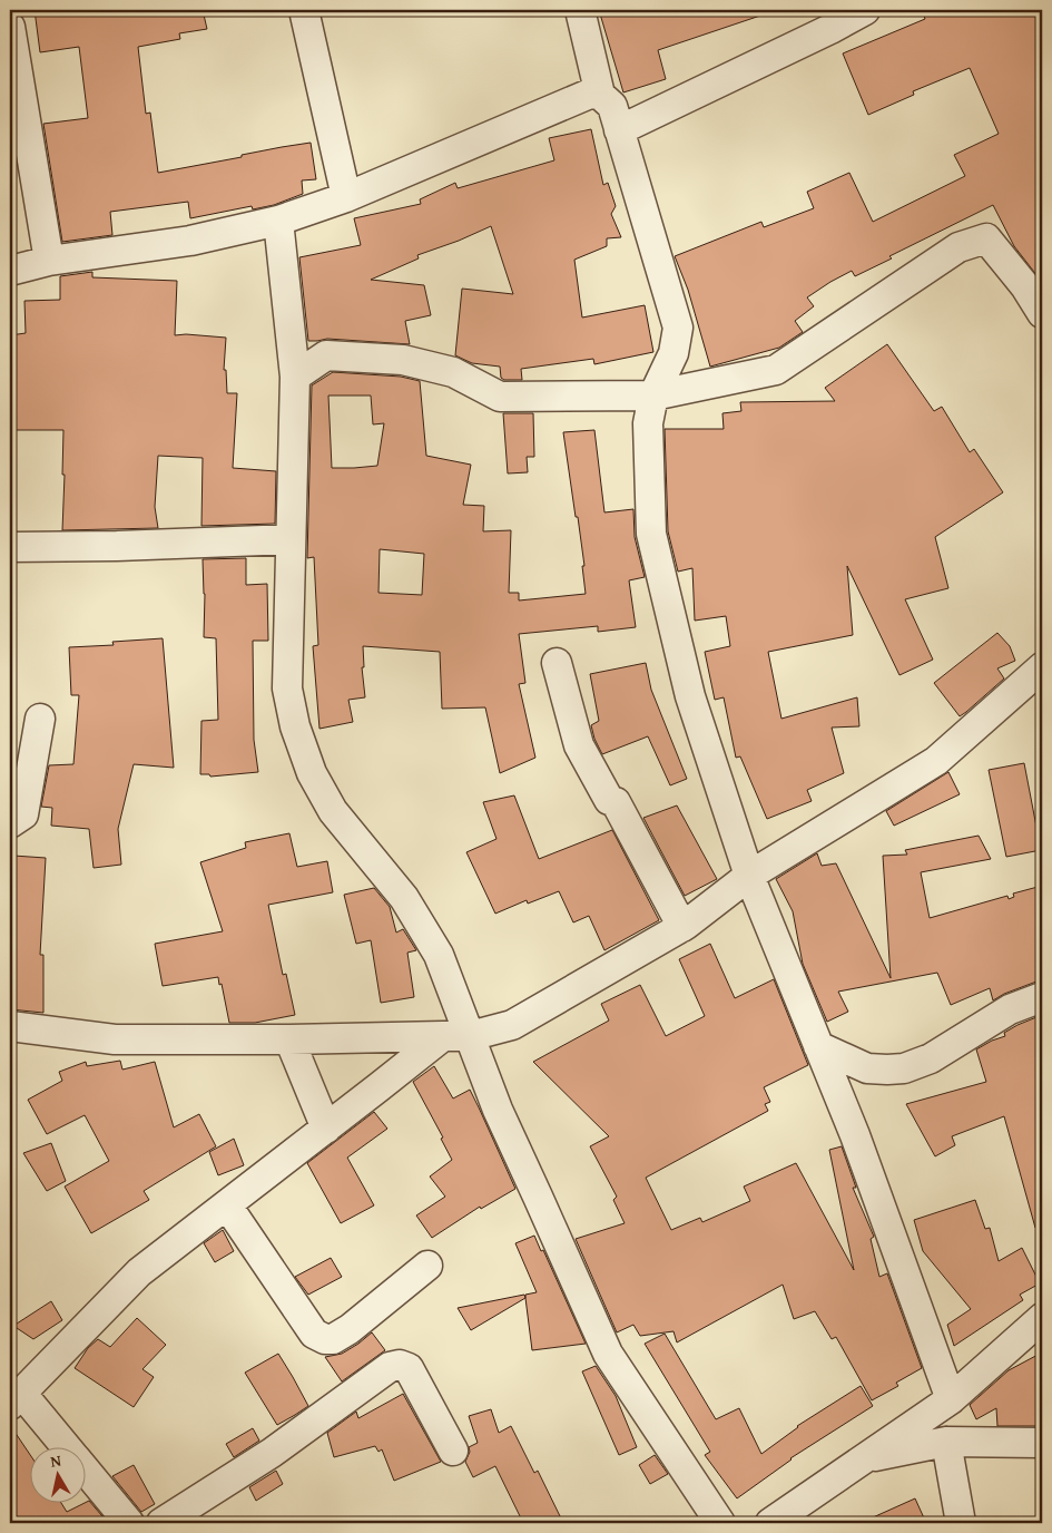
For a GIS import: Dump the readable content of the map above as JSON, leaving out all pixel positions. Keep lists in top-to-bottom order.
{
  "north": "top"
}
